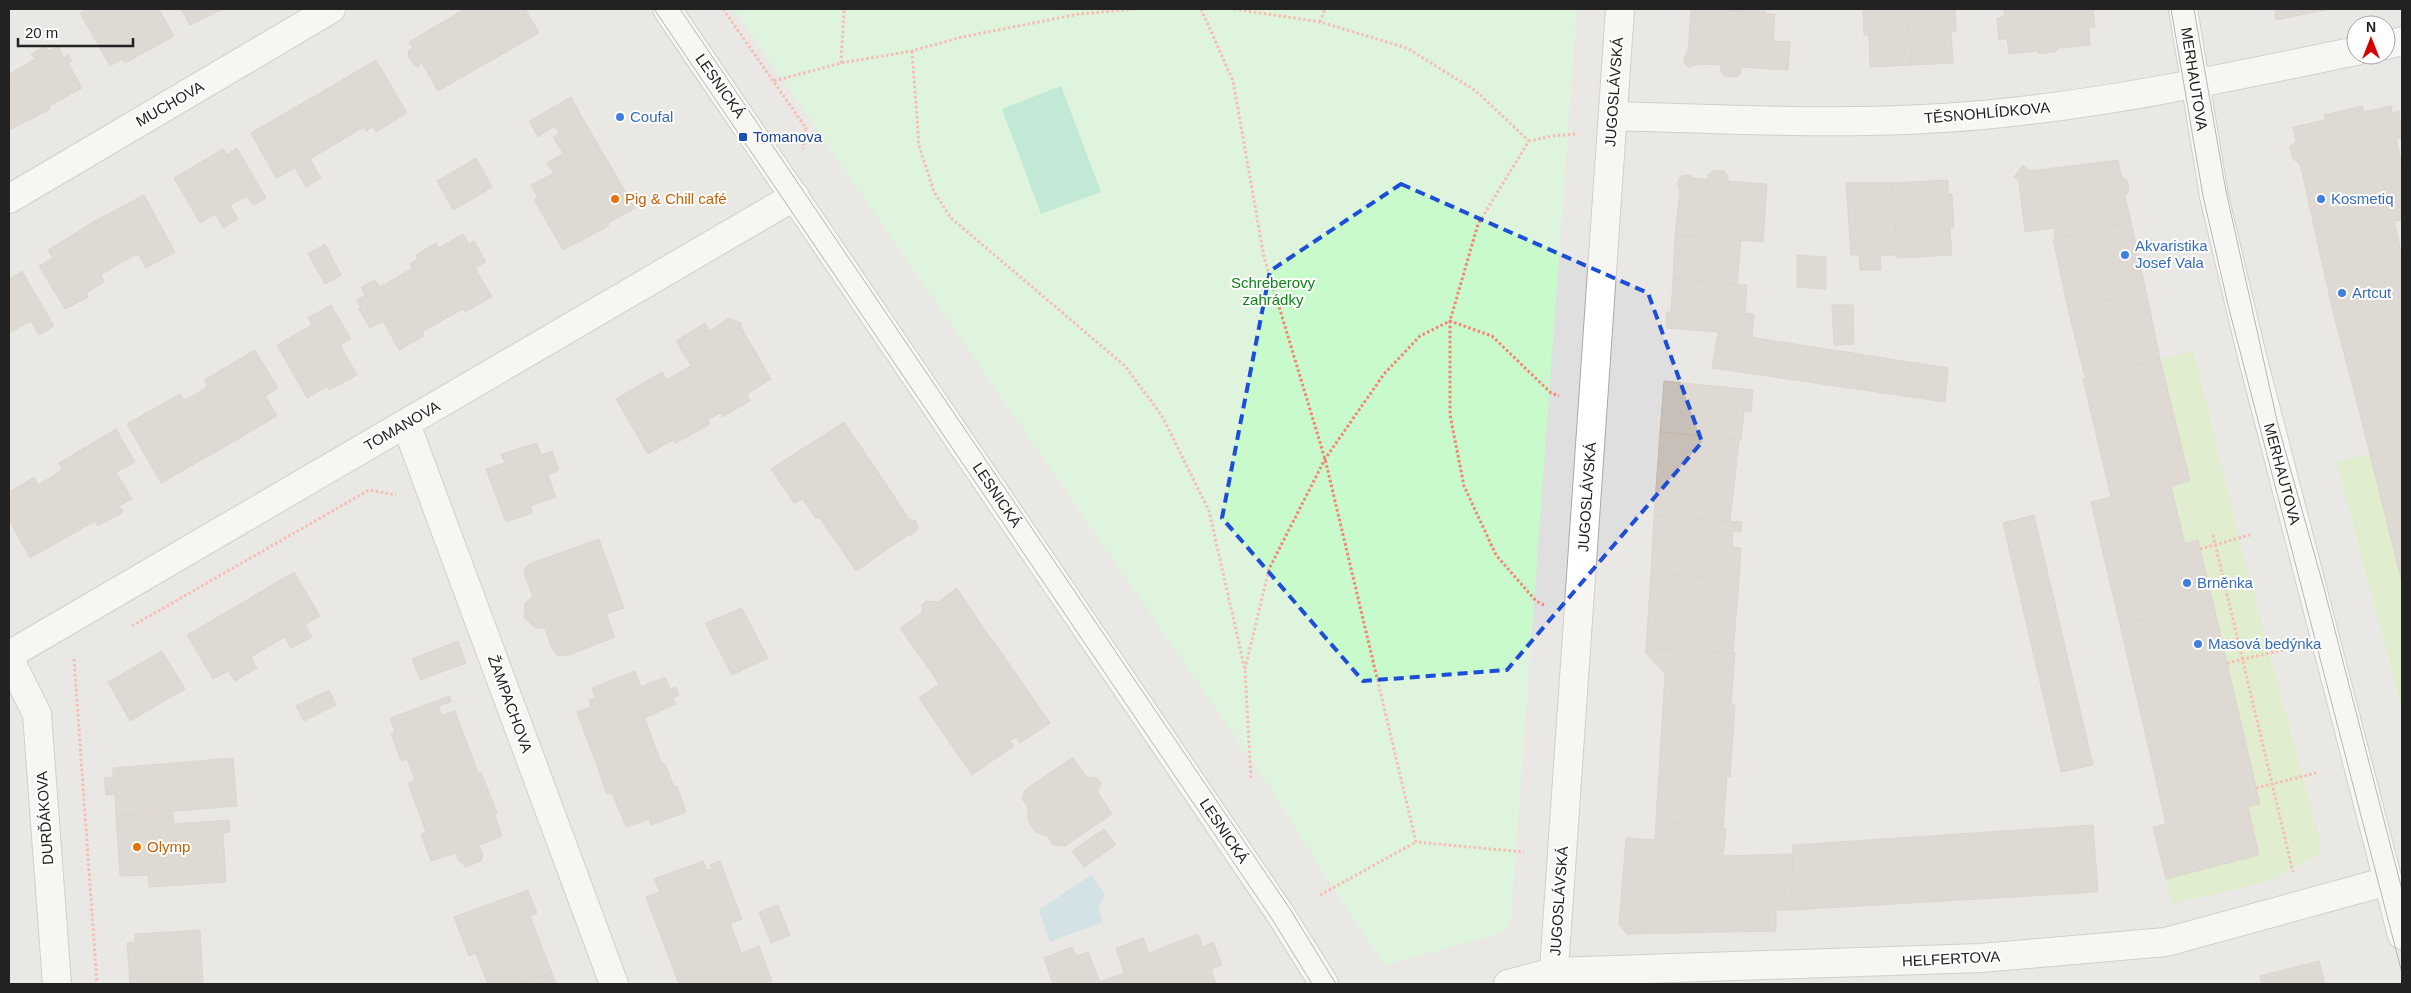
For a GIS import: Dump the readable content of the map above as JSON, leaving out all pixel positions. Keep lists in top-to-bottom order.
{
  "streets": {
    "street": [
      "MERHAUTOVA",
      "LESNICKÁ",
      "JUGOSLÁVSKÁ",
      "MUCHOVA",
      "TĚSNOHLÍDKOVA",
      "TOMANOVA",
      "ŽAMPACHOVA",
      "DURĎÁKOVA",
      "HELFERTOVA"
    ]
  },
  "crossings": [
    ["MERHAUTOVA", "TĚSNOHLÍDKOVA"],
    ["MERHAUTOVA", "HELFERTOVA"],
    ["LESNICKÁ", "TOMANOVA"],
    ["JUGOSLÁVSKÁ", "TĚSNOHLÍDKOVA"],
    ["JUGOSLÁVSKÁ", "HELFERTOVA"],
    ["TOMANOVA", "ŽAMPACHOVA"],
    ["TOMANOVA", "DURĎÁKOVA"]
  ],
  "parks": ["Schreberovy zahrádky"],
  "places": {
    "other": [
      "Coufal",
      "Pig & Chill café",
      "Kosmetiq",
      "Akvaristika Josef Vala",
      "Artcut",
      "Brněnka",
      "Masová bedýnka",
      "Olymp"
    ],
    "transit": ["Tomanova"]
  },
  "scale_bar": "20 m",
  "north": "top"
}
